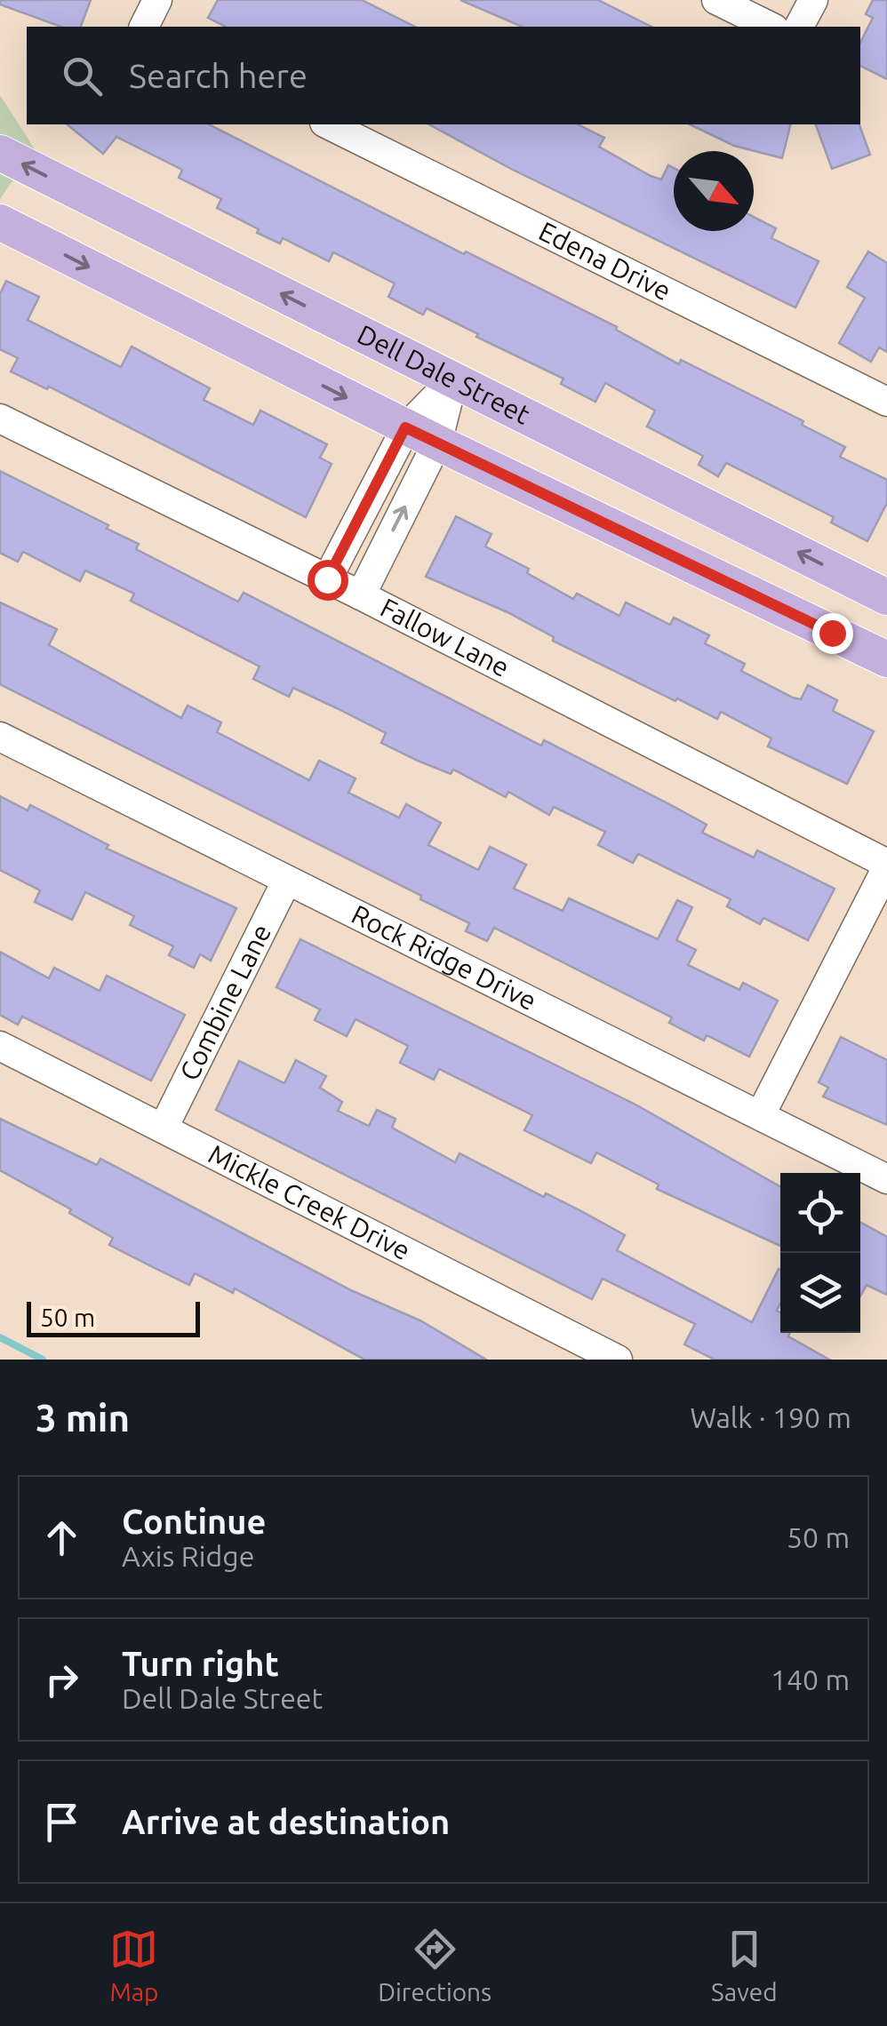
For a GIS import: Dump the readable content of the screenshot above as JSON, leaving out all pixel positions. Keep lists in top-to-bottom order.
{
  "streets": {
    "main road": ["Dell Dale Street"],
    "street": [
      "Edena Drive",
      "Fallow Lane",
      "Rock Ridge Drive",
      "Combine Lane",
      "Mickle Creek Drive"
    ]
  },
  "crossings": [
    ["Rock Ridge Drive", "Combine Lane"],
    ["Combine Lane", "Mickle Creek Drive"]
  ],
  "scale_bar": "50 m",
  "north": "bottom right",
  "page": {
    "search": "Search here",
    "scale": "50 m",
    "heading": ["3 min", "Walk · 190 m"],
    "list": [
      ["Continue", "Axis Ridge", "50 m"],
      ["Turn right", "Dell Dale Street", "140 m"],
      "Arrive at destination"
    ],
    "nav": ["Map", "Directions", "Saved"]
  }
}
